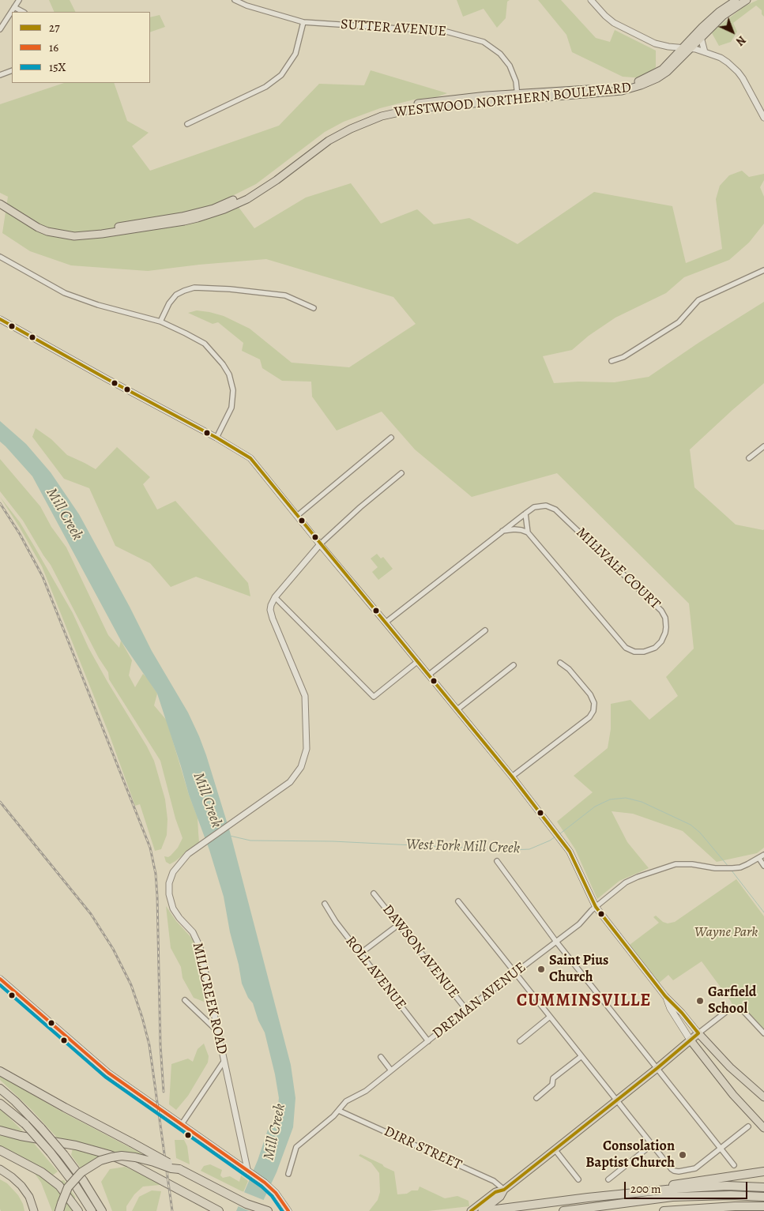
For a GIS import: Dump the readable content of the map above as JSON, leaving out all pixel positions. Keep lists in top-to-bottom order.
{
  "streets": {
    "main road": ["WESTWOOD NORTHERN BOULEVARD"],
    "street": [
      "SUTTER AVENUE",
      "MILLVALE COURT",
      "DAWSON AVENUE",
      "ROLL AVENUE",
      "MILLCREEK ROAD",
      "DREMAN AVENUE",
      "DIRR STREET"
    ]
  },
  "crossings": [
    ["SUTTER AVENUE", "WESTWOOD NORTHERN BOULEVARD"],
    ["DAWSON AVENUE", "DREMAN AVENUE"],
    ["ROLL AVENUE", "DREMAN AVENUE"],
    ["DREMAN AVENUE", "DIRR STREET"]
  ],
  "districts": ["CUMMINSVILLE"],
  "water": ["Mill Creek", "West Fork Mill Creek"],
  "parks": ["Wayne Park"],
  "places": ["Saint Pius Church", "Garfield School", "Consolation Baptist Church"],
  "lines": ["transit line 27", "transit line 16", "transit line 15X"],
  "legend": ["27", "16", "15X"],
  "scale_bar": "200 m",
  "north": "bottom right"
}
